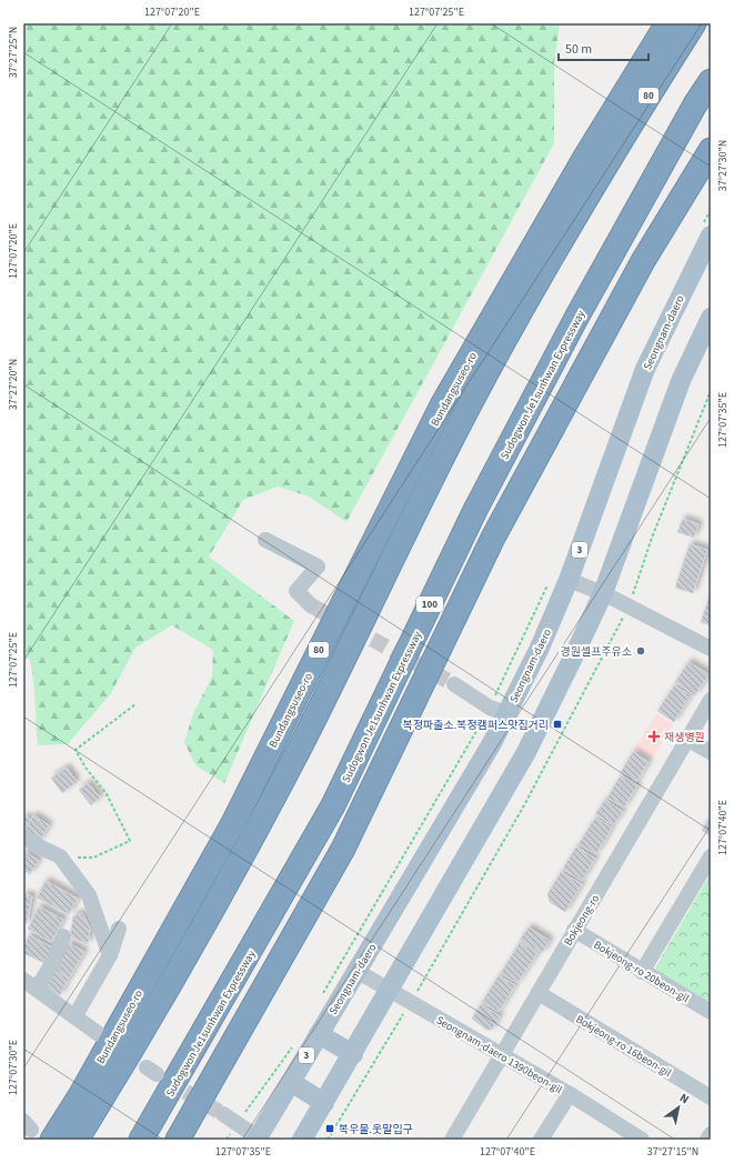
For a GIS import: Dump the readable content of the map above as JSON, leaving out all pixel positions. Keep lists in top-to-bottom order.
{
  "streets": {
    "highway": [
      "80",
      "Sudogwon Je1sunhwan Expressway",
      "Bundangsuseo-ro",
      "100"
    ],
    "main road": ["Seongnam-daero", "3"],
    "street": [
      "Bokjeong-ro",
      "Bokjeong-ro 20beon-gil",
      "Bokjeong-ro 16beon-gil",
      "Seongnam-daero 1390beon-gil"
    ]
  },
  "crossings": [
    ["80", "Bundangsuseo-ro"],
    ["Seongnam-daero", "Seongnam-daero 1390beon-gil"],
    ["Bokjeong-ro", "Bokjeong-ro 20beon-gil"],
    ["Bokjeong-ro", "Bokjeong-ro 16beon-gil"],
    ["Bokjeong-ro", "Seongnam-daero 1390beon-gil"]
  ],
  "places": {
    "other": ["경원셀프주유소"],
    "transit": ["복정파출소.복정캠퍼스맛집거리", "복우물.웃말입구"],
    "health": ["재생병원"]
  },
  "scale_bar": "50 m",
  "north": "top right",
  "coordinates": [
    "127°07'20\"E",
    "127°07'25\"E",
    "37°27'25\"N",
    "37°27'30\"N",
    "37°27'20\"N",
    "127°07'35\"E",
    "127°07'40\"E",
    "127°07'30\"E",
    "37°27'15\"N"
  ]
}
